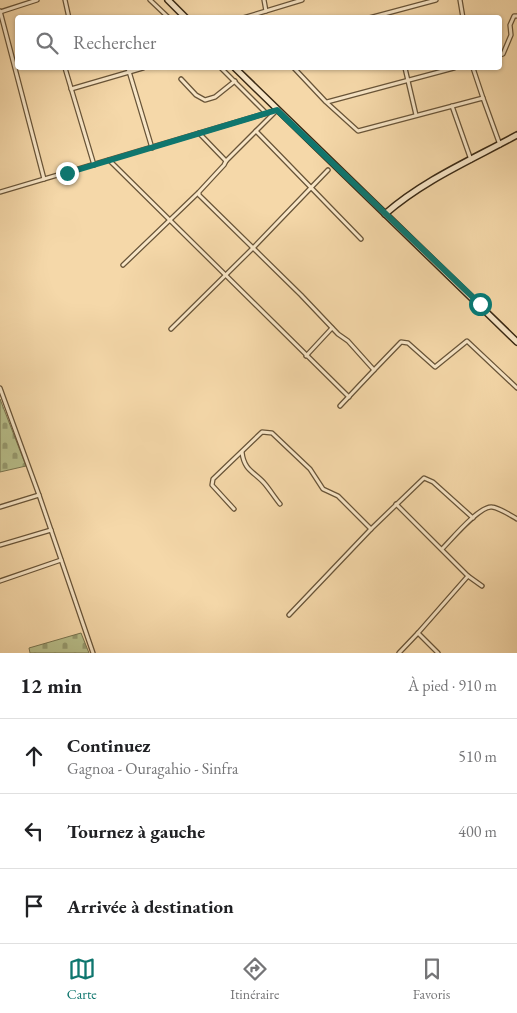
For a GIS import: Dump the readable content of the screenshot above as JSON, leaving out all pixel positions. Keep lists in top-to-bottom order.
{
  "page": {
    "search": "Rechercher",
    "heading": ["12 min", "À pied · 910 m"],
    "list": [
      ["Continuez", "Gagnoa - Ouragahio - Sinfra", "510 m"],
      ["Tournez à gauche", "400 m"],
      "Arrivée à destination"
    ],
    "nav": ["Carte", "Itinéraire", "Favoris"]
  }
}
